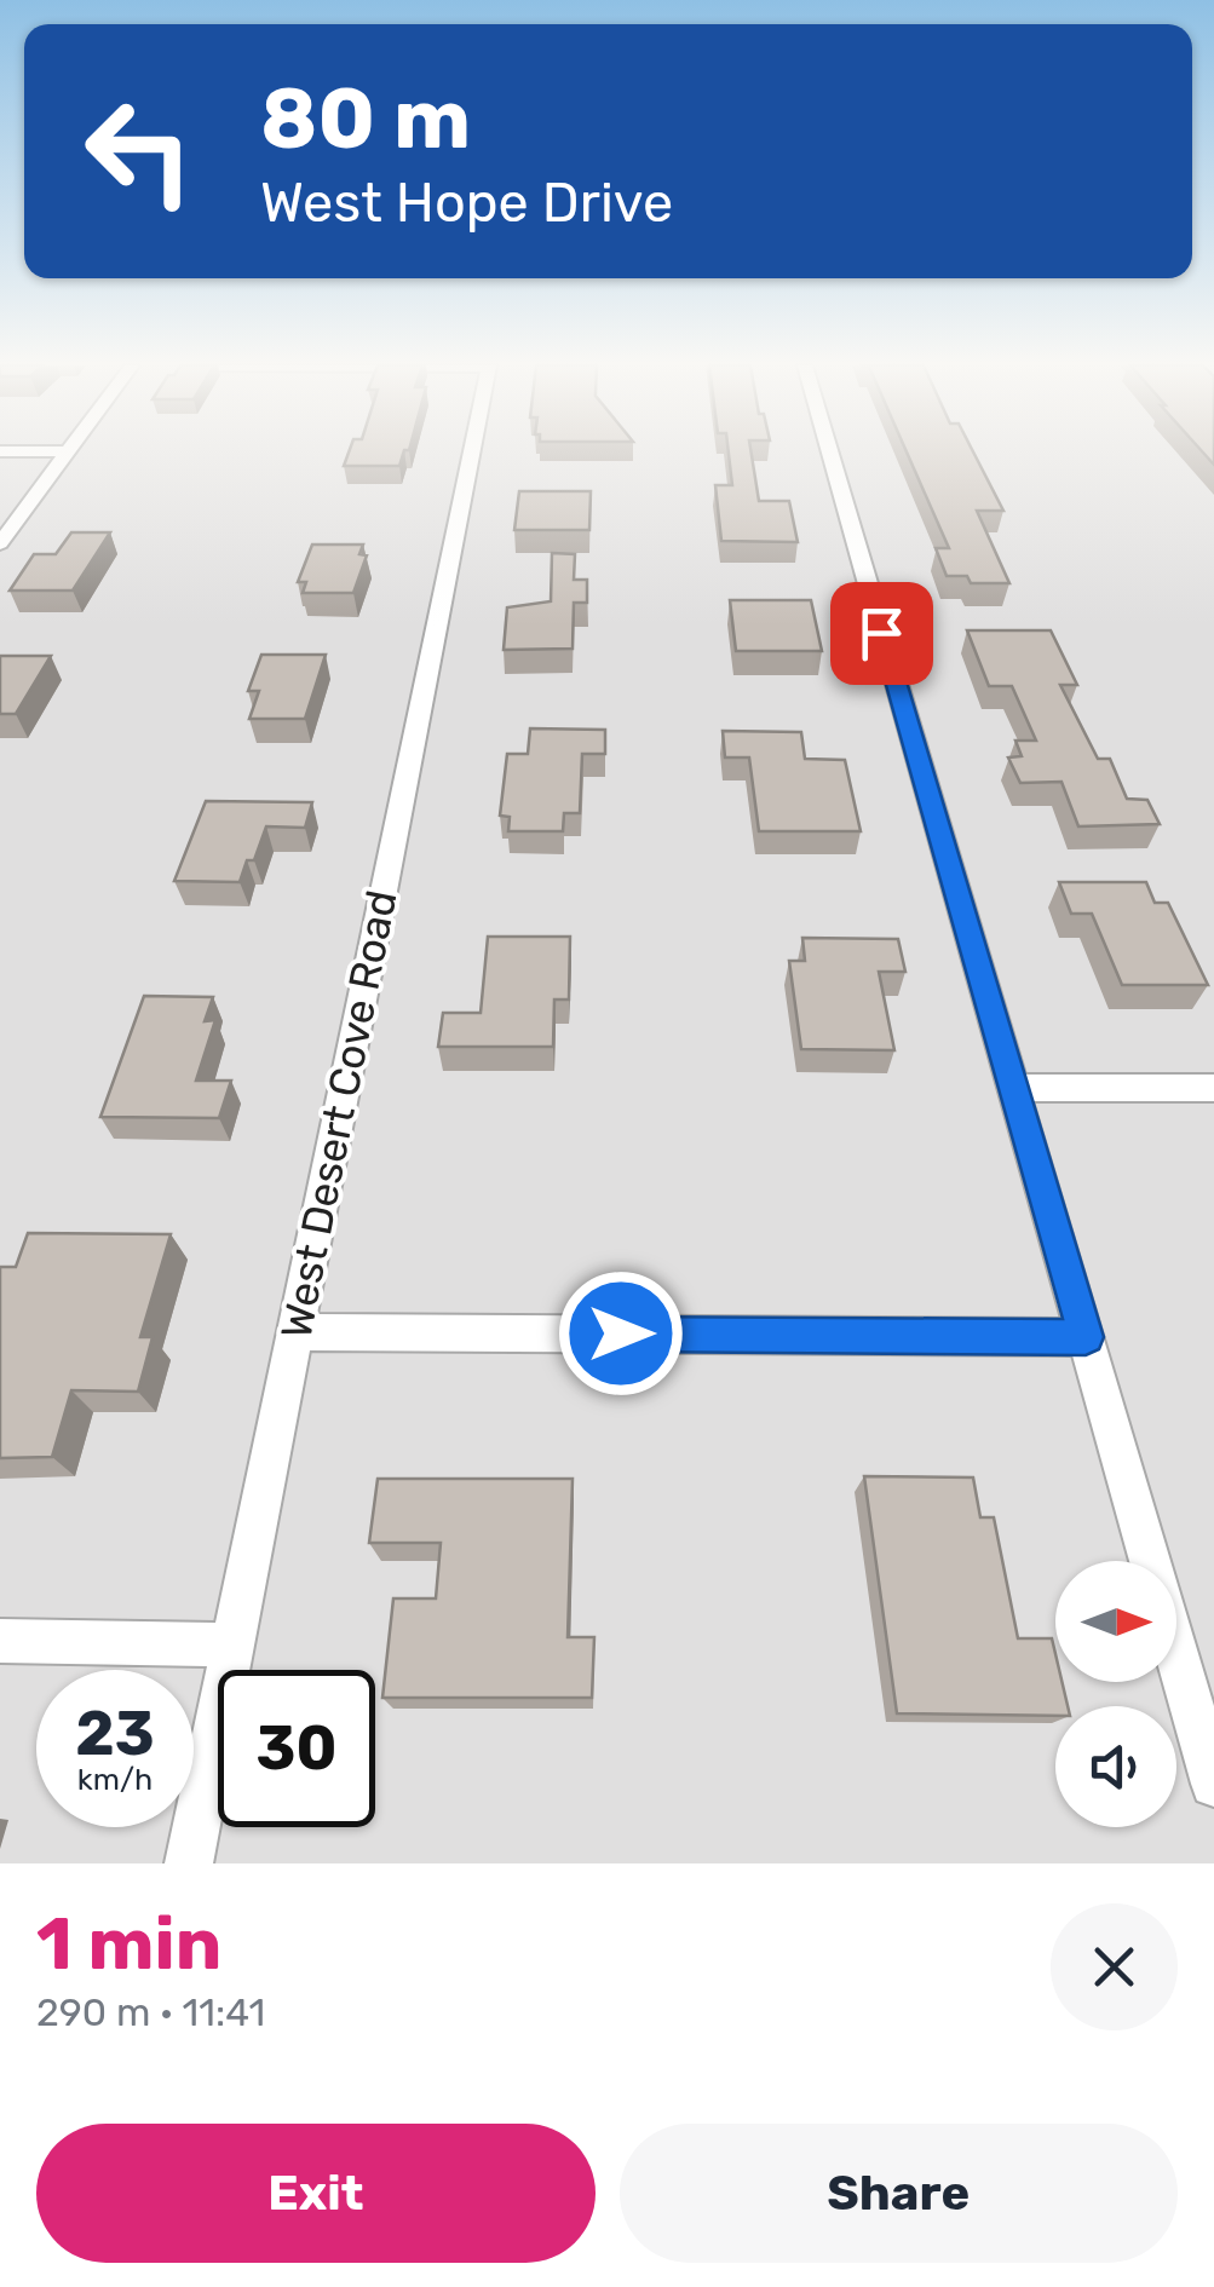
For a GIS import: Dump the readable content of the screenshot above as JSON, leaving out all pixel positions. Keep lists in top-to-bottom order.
{
  "streets": {
    "street": ["West Desert Cove Road"]
  },
  "north": "right",
  "page": {
    "turn": ["80 m", "West Hope Drive"],
    "speed": "23 km/h",
    "limit": "30",
    "heading": ["1 min", "290 m · 11:41"],
    "buttons": ["Exit", "Share"]
  }
}
